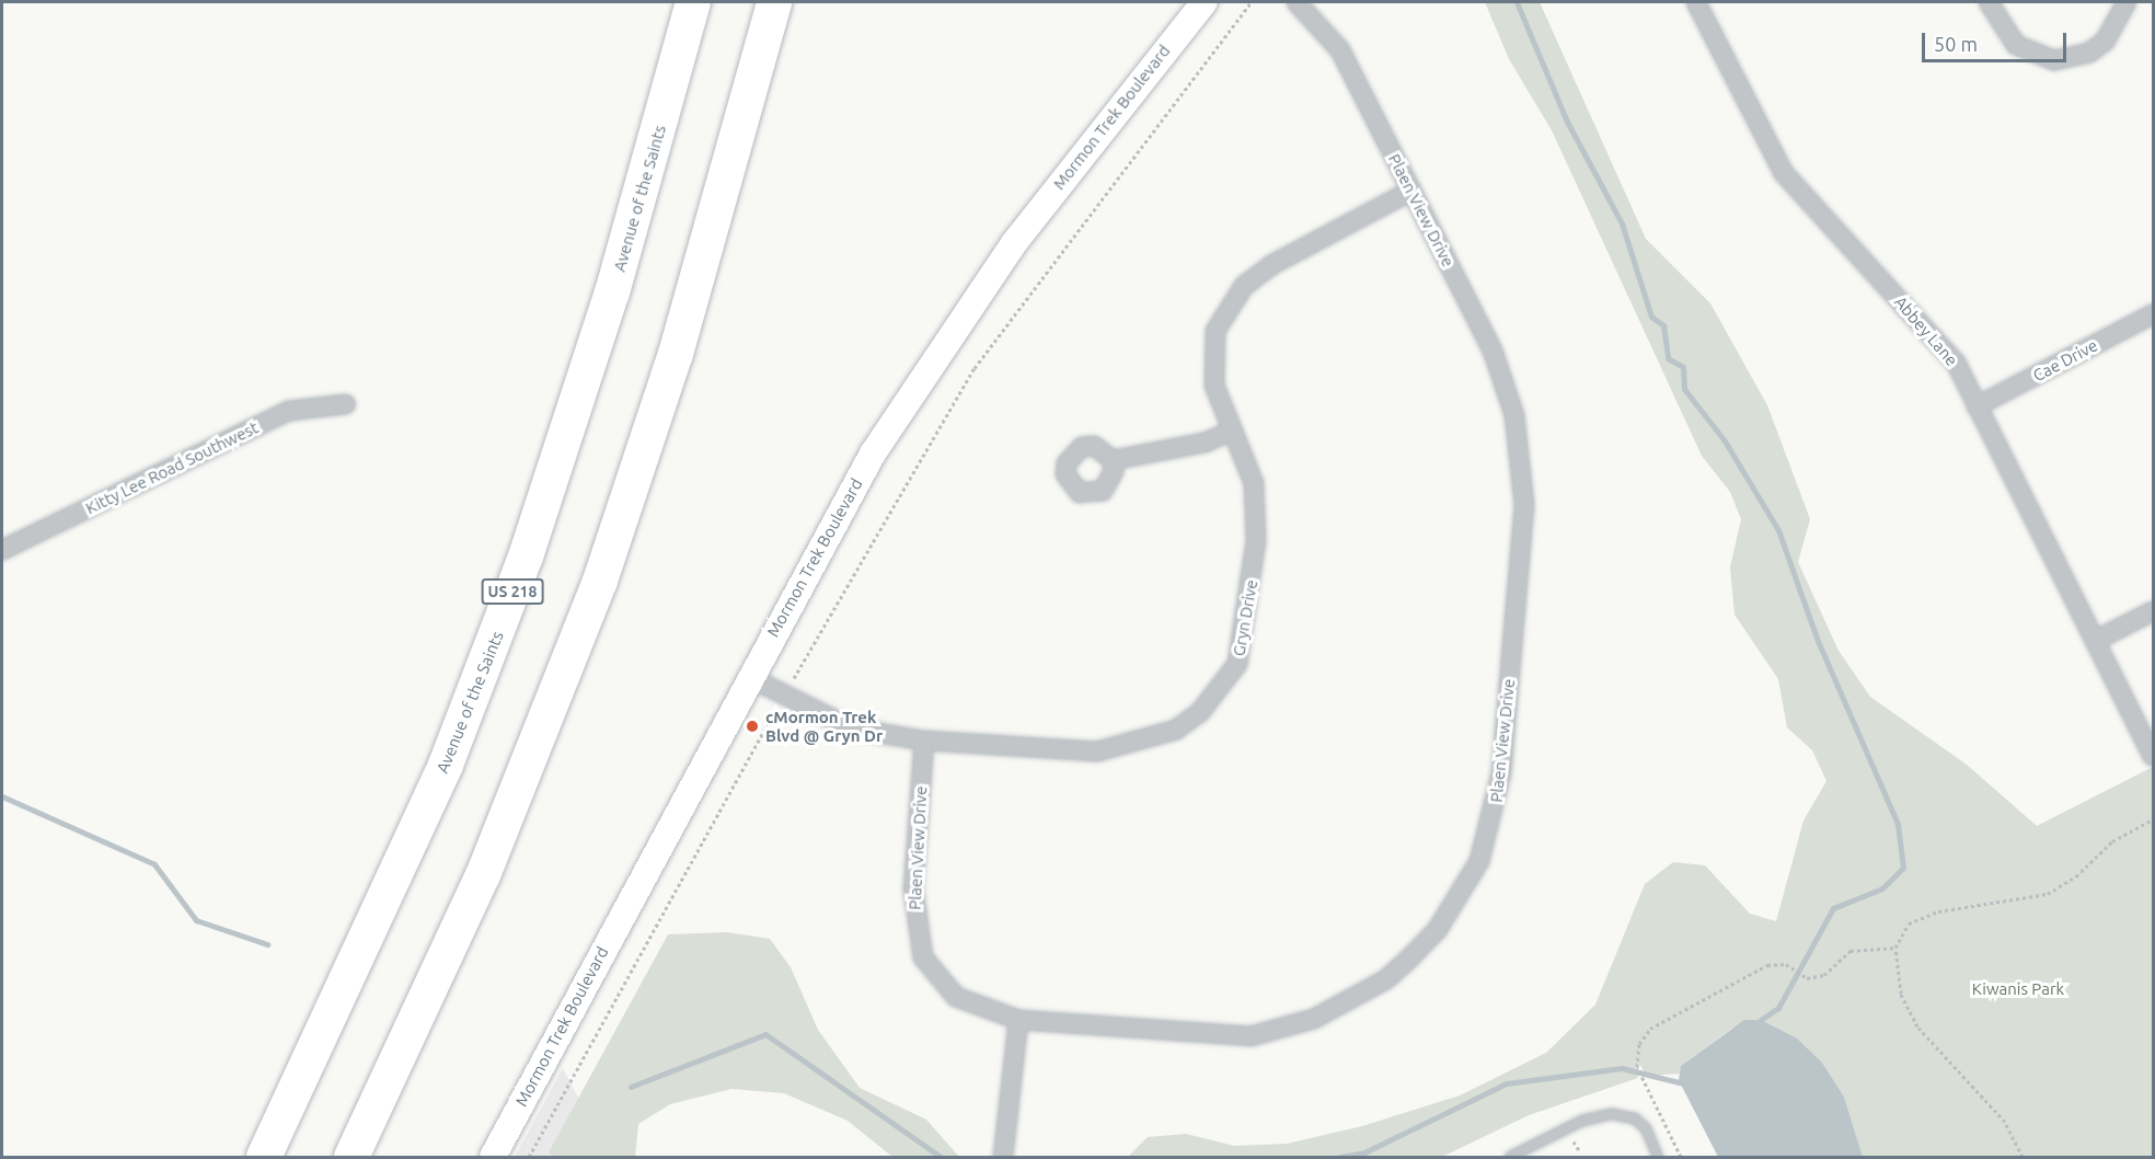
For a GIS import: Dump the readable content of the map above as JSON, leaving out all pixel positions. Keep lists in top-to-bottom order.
{
  "streets": {
    "highway": ["Avenue of the Saints", "US 218"],
    "main road": ["Mormon Trek Boulevard"],
    "street": [
      "Plaen View Drive",
      "Abbey Lane",
      "Cae Drive",
      "Kitty Lee Road Southwest",
      "Gryn Drive"
    ]
  },
  "crossings": [
    ["Mormon Trek Boulevard", "Gryn Drive"],
    ["Plaen View Drive", "Gryn Drive"],
    ["Abbey Lane", "Cae Drive"]
  ],
  "parks": ["Kiwanis Park"],
  "places": ["cMormon Trek Blvd @ Gryn Dr"],
  "scale_bar": "50 m"
}
